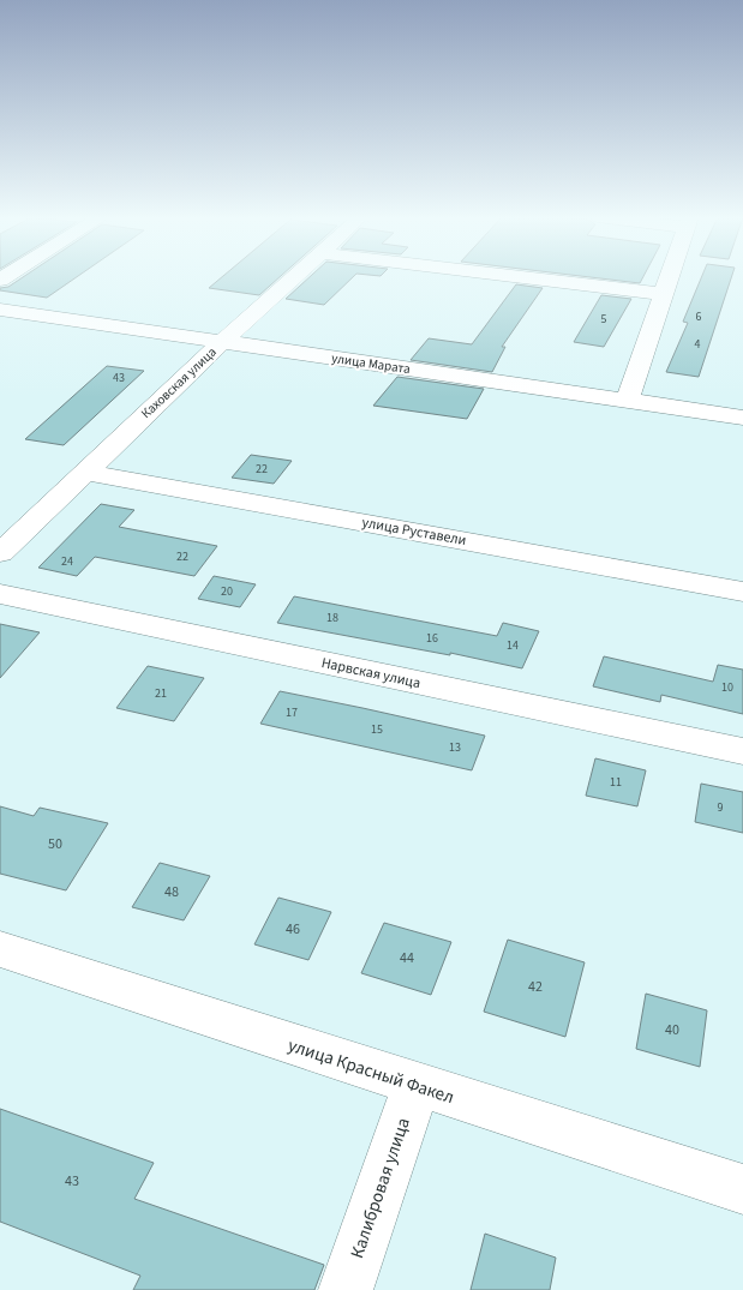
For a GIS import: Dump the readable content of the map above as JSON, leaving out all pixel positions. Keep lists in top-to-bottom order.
{
  "streets": {
    "street": [
      "улица Марата",
      "Каховская улица",
      "улица Руставели",
      "Нарвская улица",
      "улица Красный Факел",
      "Калибровая улица"
    ]
  },
  "crossings": [
    ["улица Марата", "Каховская улица"],
    ["Каховская улица", "улица Руставели"],
    ["улица Красный Факел", "Калибровая улица"]
  ],
  "house_numbers": [
    "6",
    "5",
    "4",
    "43",
    "22",
    "22",
    "24",
    "20",
    "18",
    "16",
    "14",
    "10",
    "21",
    "17",
    "15",
    "13",
    "11",
    "9",
    "50",
    "48",
    "46",
    "44",
    "42",
    "40",
    "43"
  ]
}
